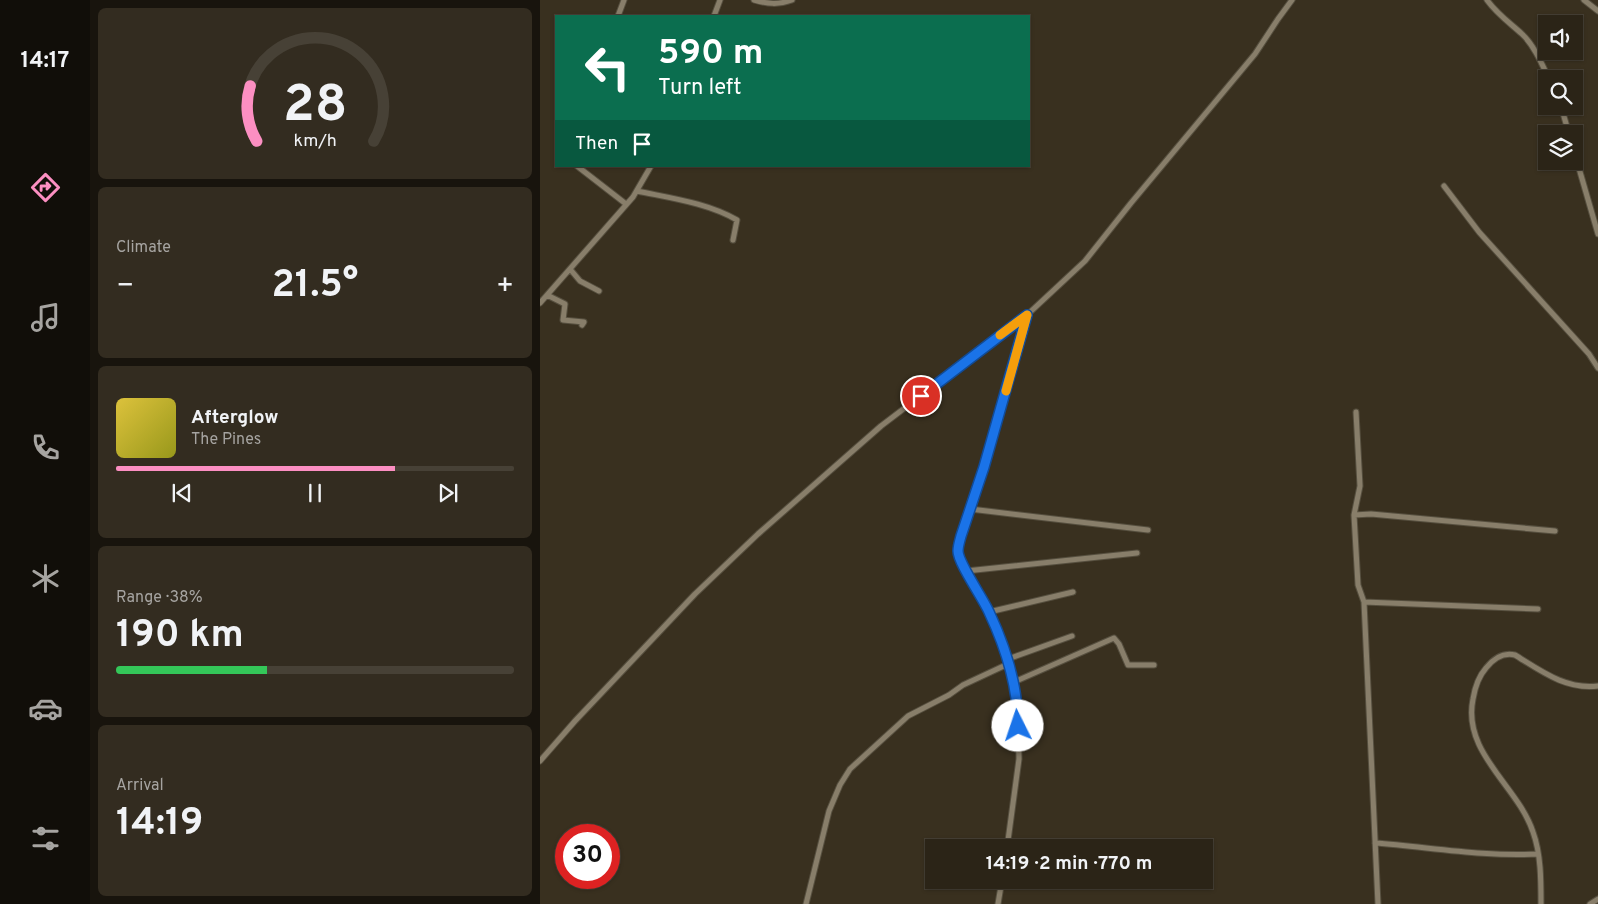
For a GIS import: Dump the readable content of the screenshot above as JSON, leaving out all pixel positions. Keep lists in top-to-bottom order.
{
  "page": {
    "tabs": "14:17",
    "turn": ["590 m", "Turn left"],
    "then": "Then",
    "tile": [
      "Climate",
      ["Range · 38%", "190 km"],
      ["Arrival", "14:19"]
    ],
    "heat": ["−", "21.5°", "+"],
    "song": ["Afterglow", "The Pines"],
    "limit": "30",
    "trip": "14:19 · 2 min · 770 m",
    "gauge": ["28", "km/h"]
  }
}
